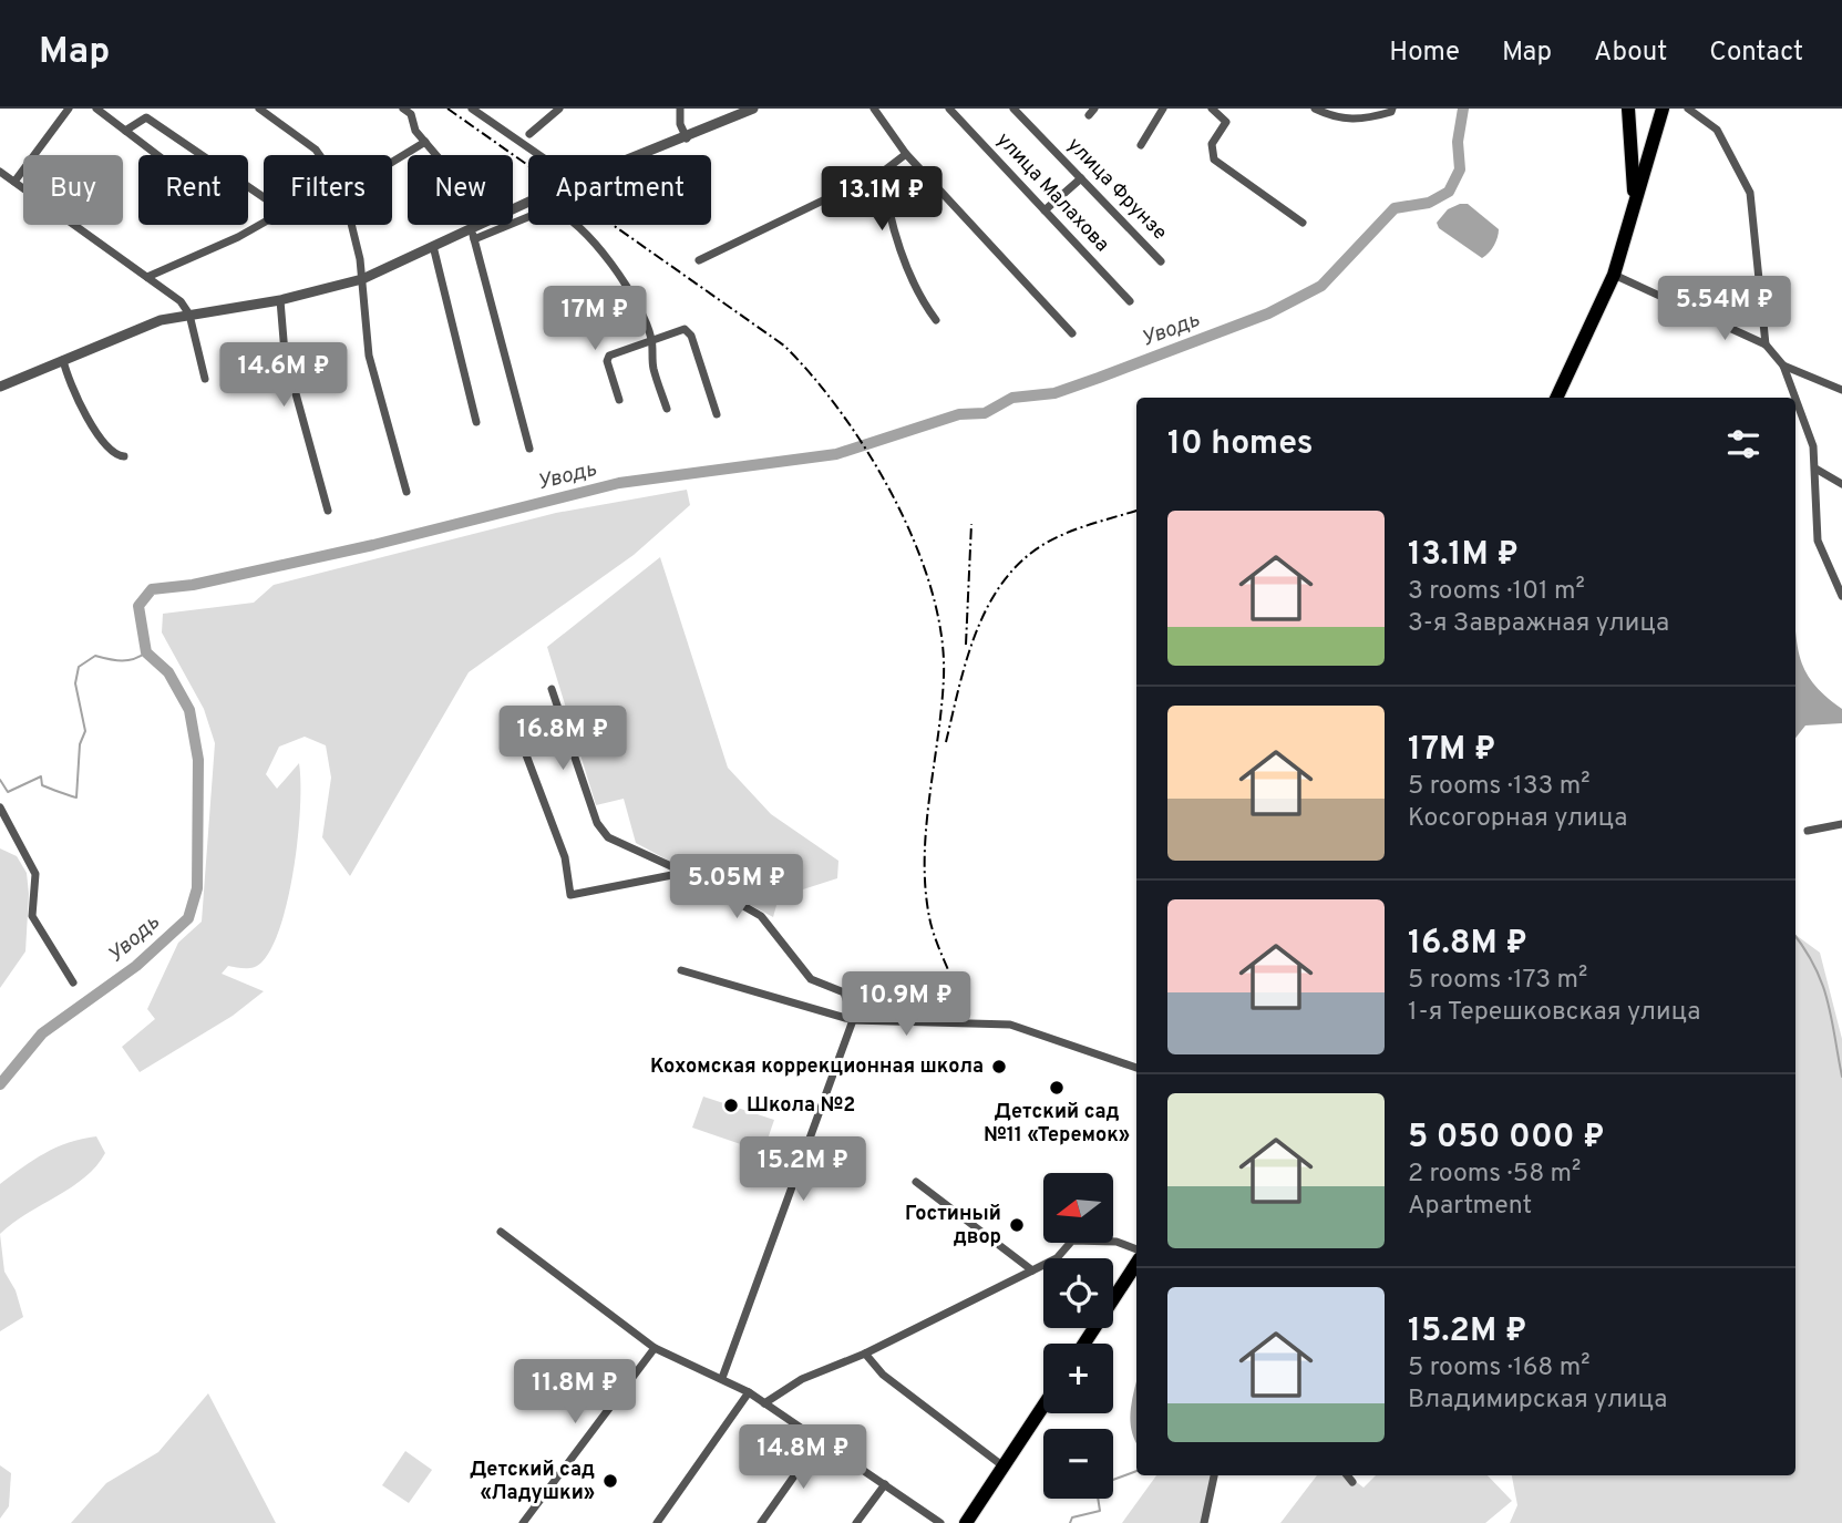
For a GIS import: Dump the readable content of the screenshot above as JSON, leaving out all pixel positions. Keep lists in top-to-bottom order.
{
  "streets": {
    "street": ["улица Фрунзе", "улица Малахова"]
  },
  "water": ["Уводь"],
  "places": [
    "Кохомская коррекционная школа",
    "Детский сад №11 «Теремок»",
    "Школа №2",
    "Гостиный двор",
    "Детский сад «Ладушки»"
  ],
  "north": "left",
  "page": {
    "header": "Map",
    "nav": [
      "Home",
      "Map",
      "About",
      "Contact"
    ],
    "chip": [
      "Buy",
      "Rent",
      "Filters",
      "New",
      "Apartment"
    ],
    "price": [
      "13.1M ₽",
      "5.54M ₽",
      "17M ₽",
      "14.6M ₽",
      "16.8M ₽",
      "5.05M ₽",
      "10.9M ₽",
      "15.2M ₽",
      "11.8M ₽",
      "14.8M ₽"
    ],
    "heading": "10 homes",
    "list": [
      {
        "name": "13.1M ₽",
        "note": "3 rooms · 101 m² · 3-я Завражная улица"
      },
      {
        "name": "17M ₽",
        "note": "5 rooms · 133 m² · Косогорная улица"
      },
      {
        "name": "16.8M ₽",
        "note": "5 rooms · 173 m² · 1-я Терешковская улица"
      },
      {
        "name": "5 050 000 ₽",
        "note": "2 rooms · 58 m² · Apartment"
      },
      {
        "name": "15.2M ₽",
        "note": "5 rooms · 168 m² · Владимирская улица"
      }
    ],
    "map_buttons": ["+", "−"]
  }
}
